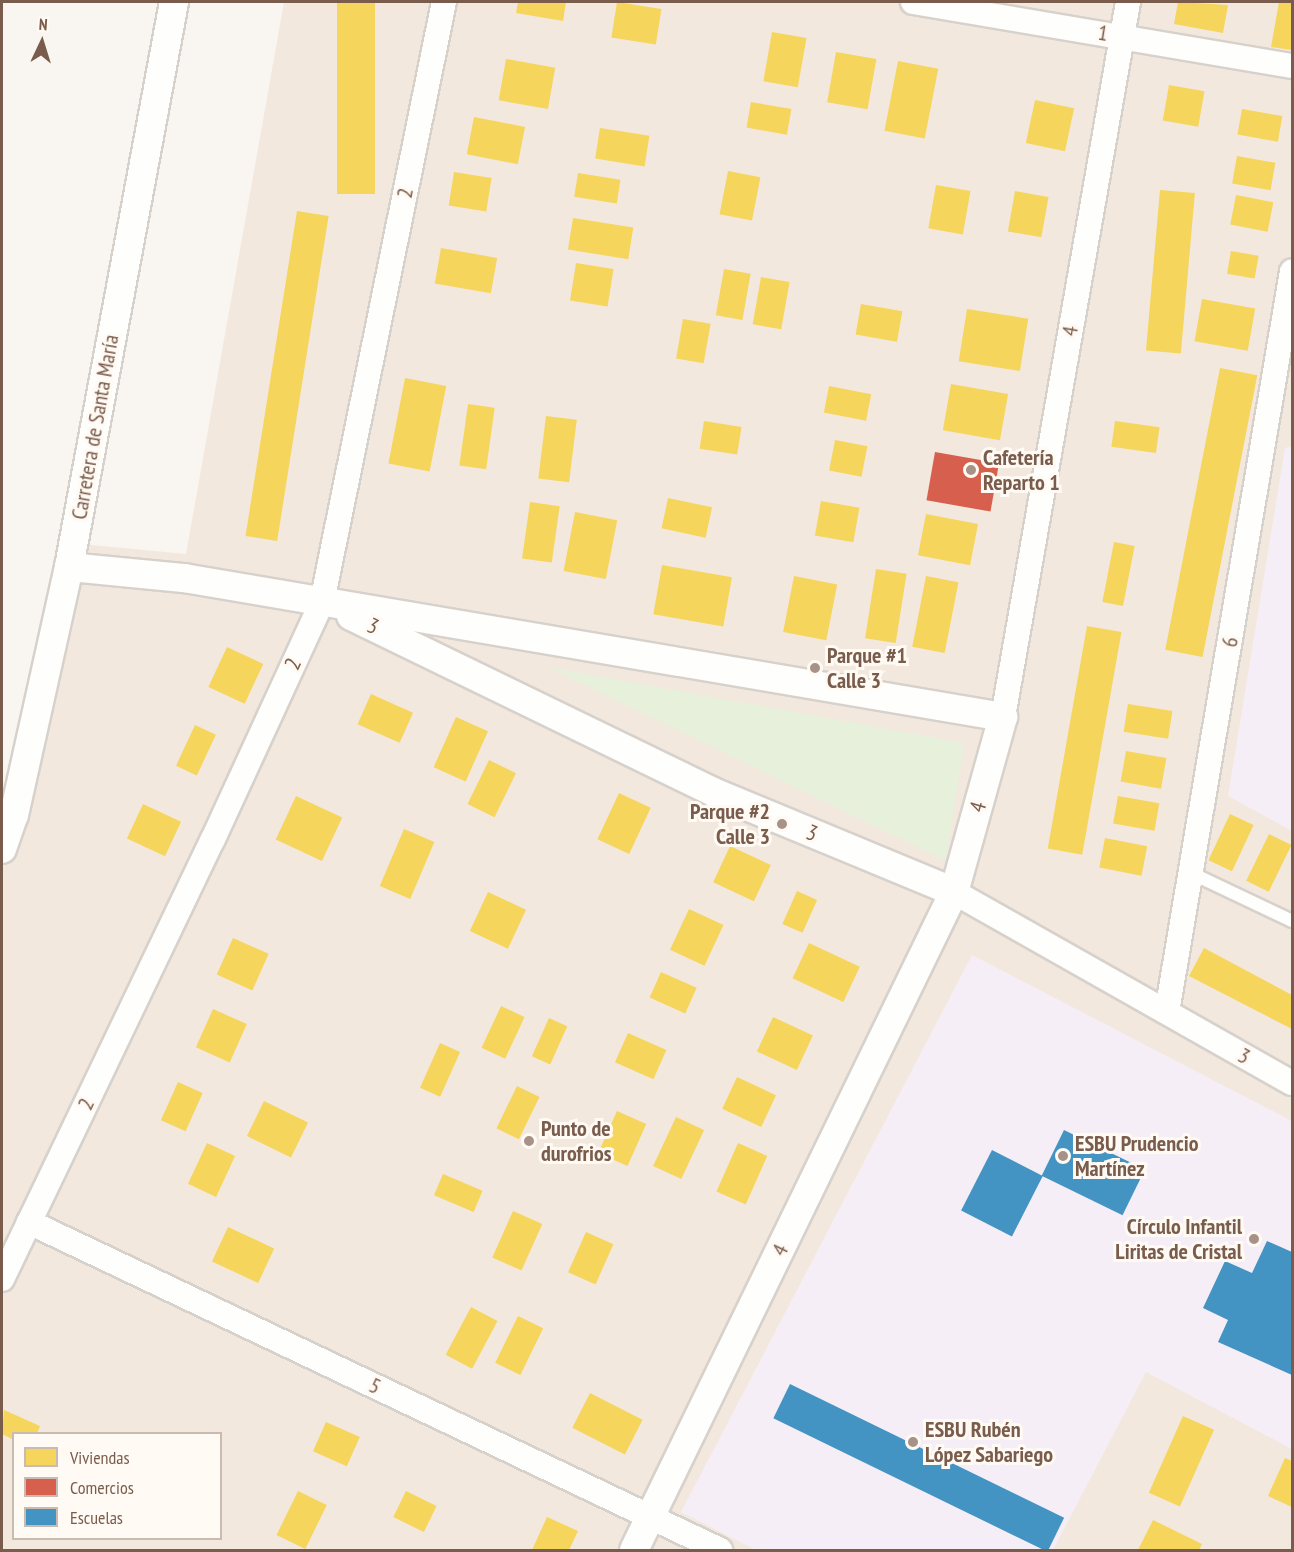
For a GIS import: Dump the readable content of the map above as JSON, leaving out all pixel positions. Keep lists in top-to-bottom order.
{
  "streets": {
    "street": [
      "1",
      "2",
      "4",
      "Carretera de Santa María",
      "3",
      "6",
      "5"
    ]
  },
  "crossings": [
    ["1", "4"],
    ["2", "3"],
    ["2", "5"],
    ["4", "3"],
    ["4", "5"],
    ["Carretera de Santa María", "3"],
    ["3", "6"]
  ],
  "places": [
    "Cafetería Reparto 1",
    "Parque #1 Calle 3",
    "Parque #2 Calle 3",
    "Punto de durofrios",
    "ESBU Prudencio Martínez",
    "Círculo Infantil Liritas de Cristal",
    "ESBU Rubén López Sabariego"
  ],
  "legend": ["Viviendas", "Comercios", "Escuelas"],
  "north": "top"
}
